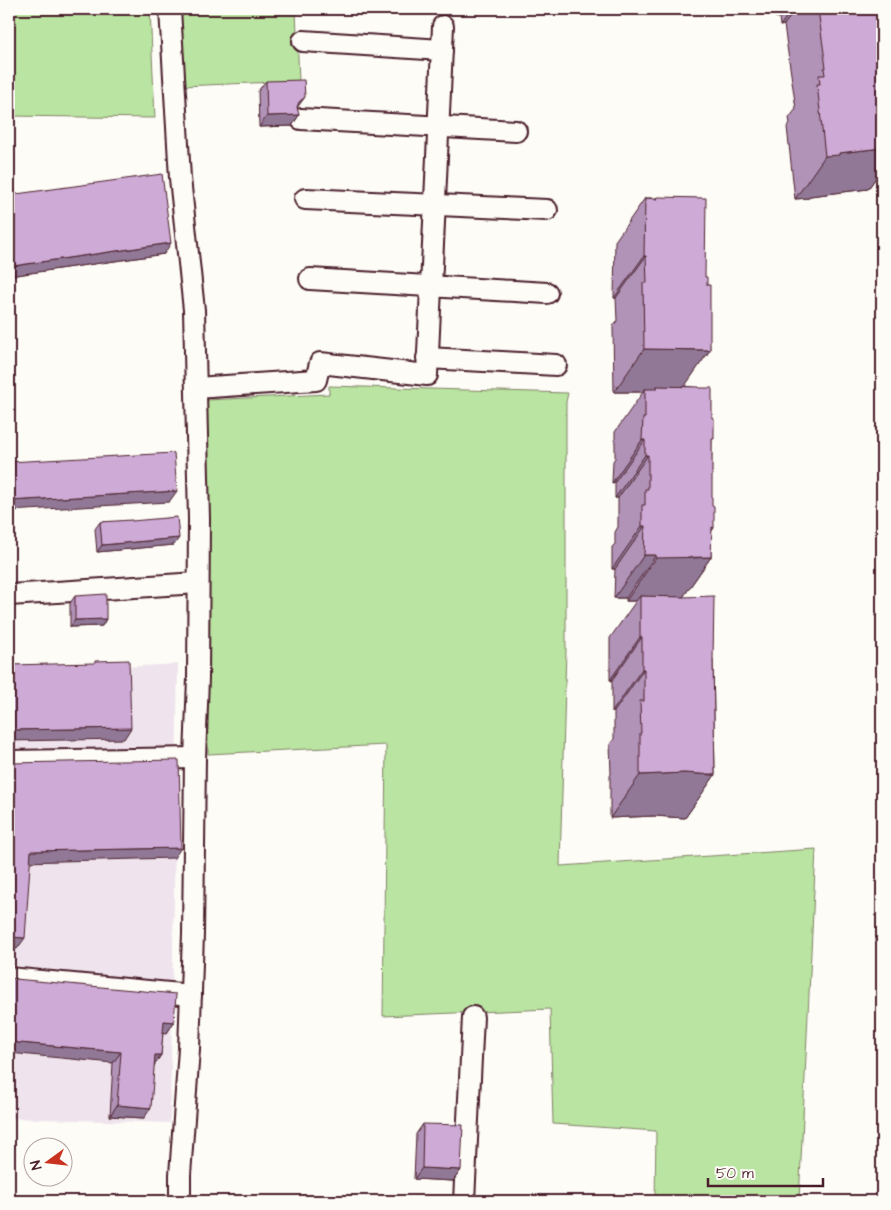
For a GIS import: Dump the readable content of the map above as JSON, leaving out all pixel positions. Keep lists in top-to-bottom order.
{
  "scale_bar": "50 m",
  "north": "left"
}
